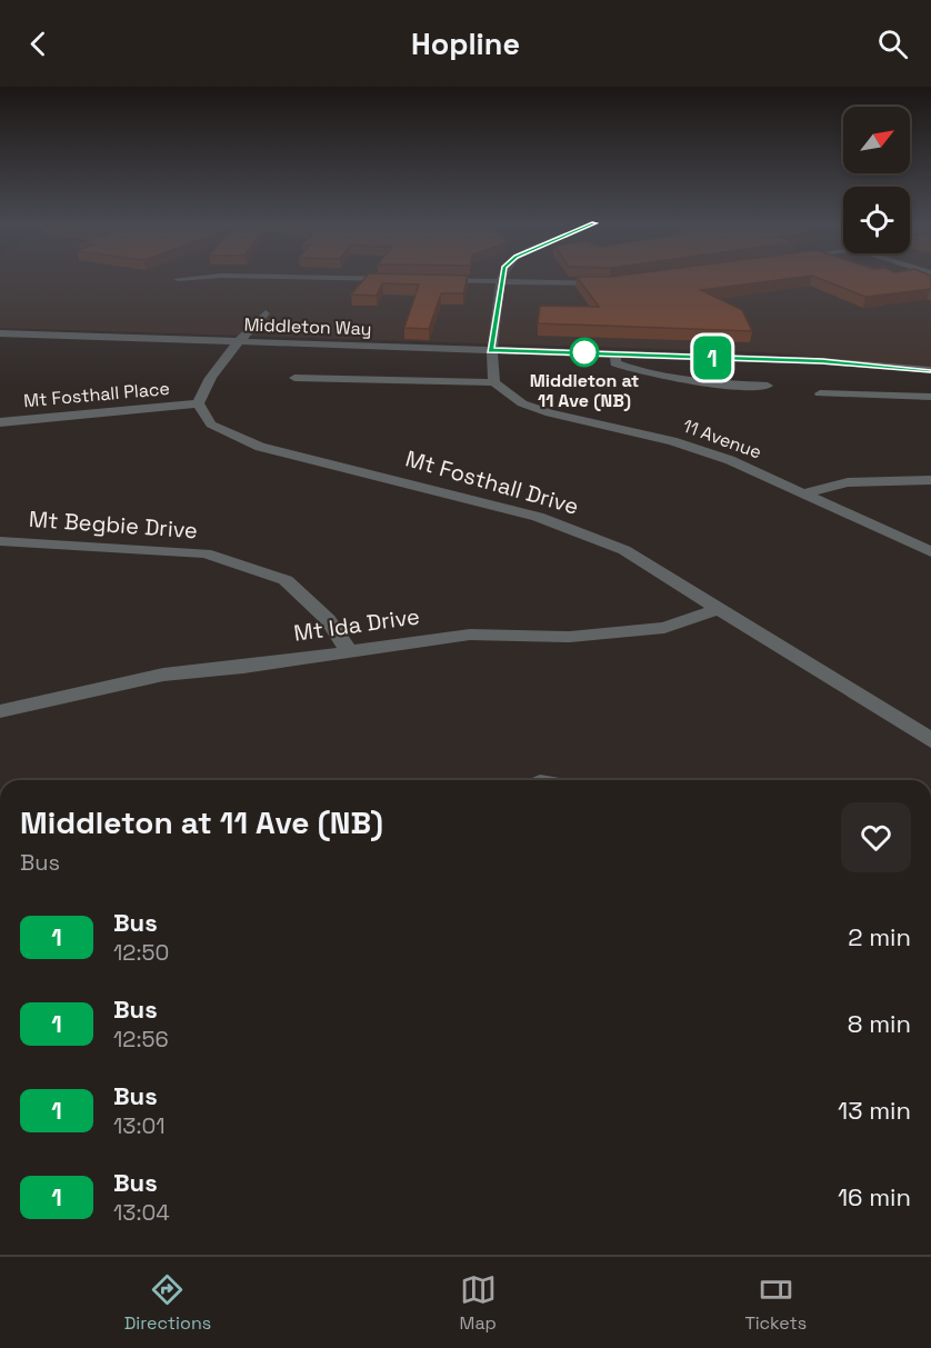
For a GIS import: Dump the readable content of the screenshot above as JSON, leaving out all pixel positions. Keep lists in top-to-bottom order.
{
  "streets": {
    "street": [
      "Middleton Way",
      "Mt Fosthall Place",
      "11 Avenue",
      "Mt Fosthall Drive",
      "Mt Begbie Drive",
      "Mt Ida Drive"
    ]
  },
  "crossings": [
    ["Mt Fosthall Place", "Mt Fosthall Drive"],
    ["Mt Fosthall Drive", "Mt Ida Drive"],
    ["Mt Begbie Drive", "Mt Ida Drive"]
  ],
  "places": ["Middleton at 11 Ave (NB)"],
  "lines": ["bus line 1"],
  "north": "top right",
  "page": {
    "header": "Hopline",
    "on_map": "1",
    "heading": ["Middleton at 11 Ave (NB)", "Bus"],
    "list": [
      {
        "mark": "1",
        "name": "Bus",
        "note": "12:50",
        "value": "2 min"
      },
      {
        "mark": "1",
        "name": "Bus",
        "note": "12:56",
        "value": "8 min"
      },
      {
        "mark": "1",
        "name": "Bus",
        "note": "13:01",
        "value": "13 min"
      },
      {
        "mark": "1",
        "name": "Bus",
        "note": "13:04",
        "value": "16 min"
      }
    ],
    "tabs": ["Directions", "Map", "Tickets"]
  }
}
